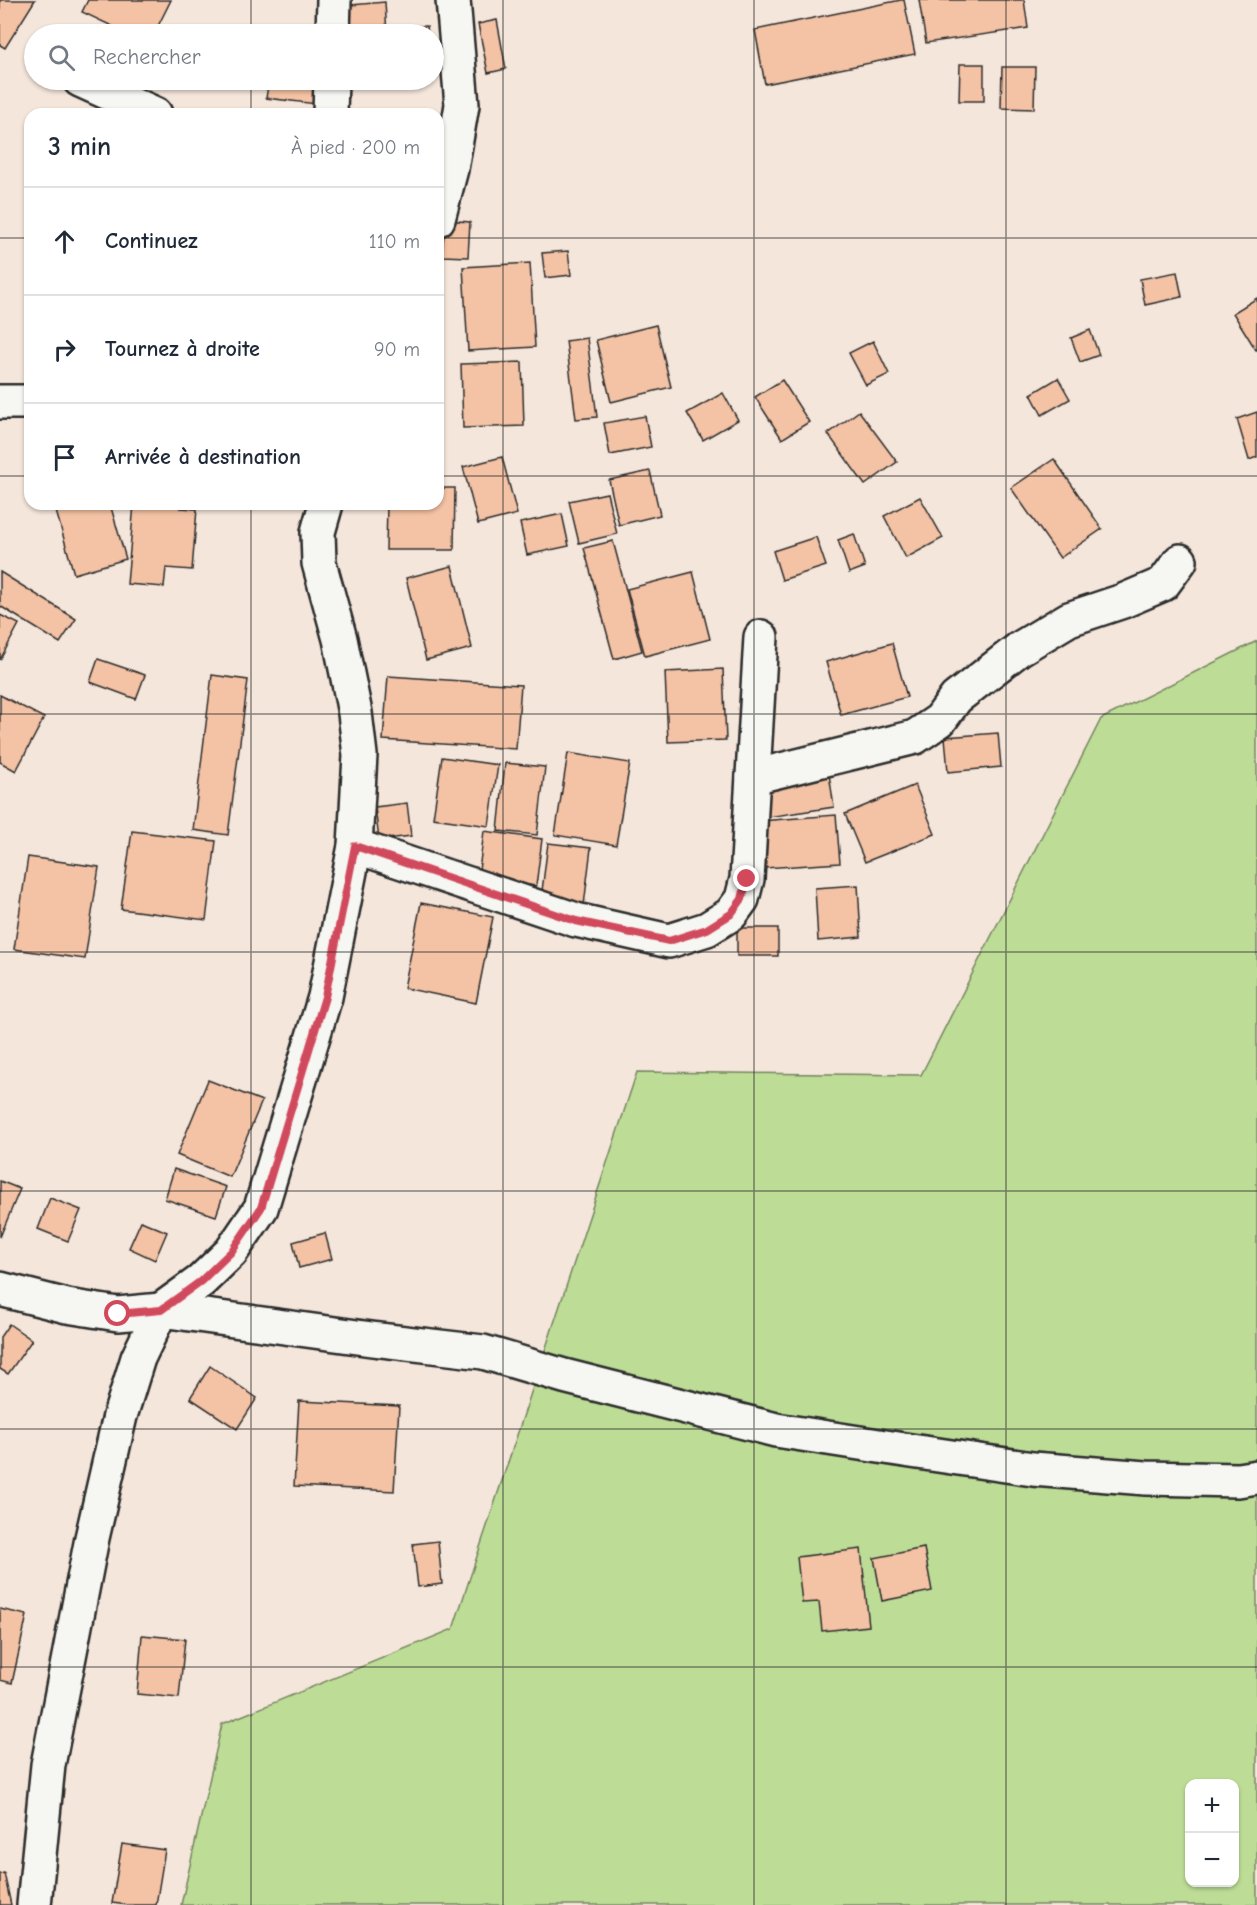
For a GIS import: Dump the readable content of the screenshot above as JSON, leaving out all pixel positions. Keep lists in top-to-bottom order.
{
  "page": {
    "search": "Rechercher",
    "heading": ["3 min", "À pied · 200 m"],
    "list": [
      ["Continuez", "110 m"],
      ["Tournez à droite", "90 m"],
      "Arrivée à destination"
    ],
    "map_buttons": ["+", "−"]
  }
}
